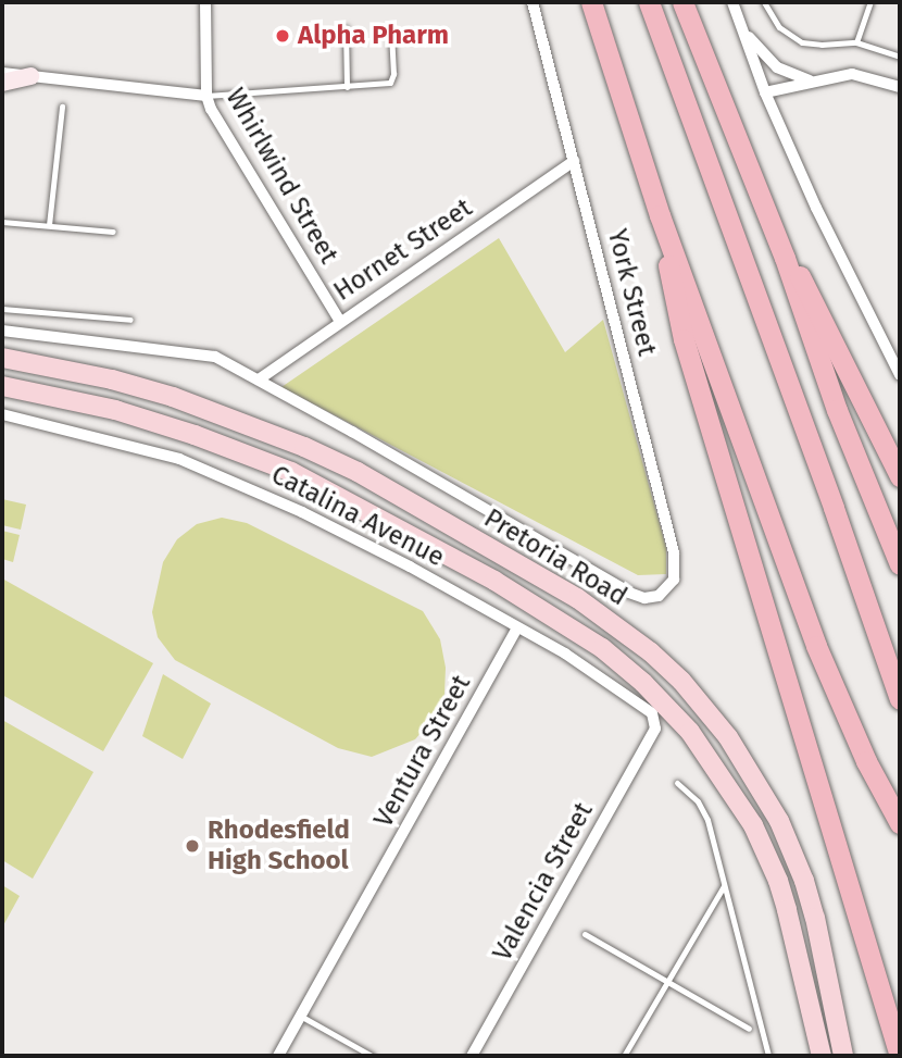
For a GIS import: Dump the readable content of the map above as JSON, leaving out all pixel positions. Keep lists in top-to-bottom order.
{
  "streets": {
    "main road": ["Pretoria Road"],
    "street": [
      "Whirlwind Street",
      "Hornet Street",
      "York Street",
      "Catalina Avenue",
      "Ventura Street",
      "Valencia Street"
    ]
  },
  "crossings": [
    ["Whirlwind Street", "Hornet Street"],
    ["Hornet Street", "York Street"],
    ["Catalina Avenue", "Ventura Street"],
    ["Catalina Avenue", "Valencia Street"]
  ],
  "places": ["Alpha Pharm", "Rhodesfield High School"]
}
